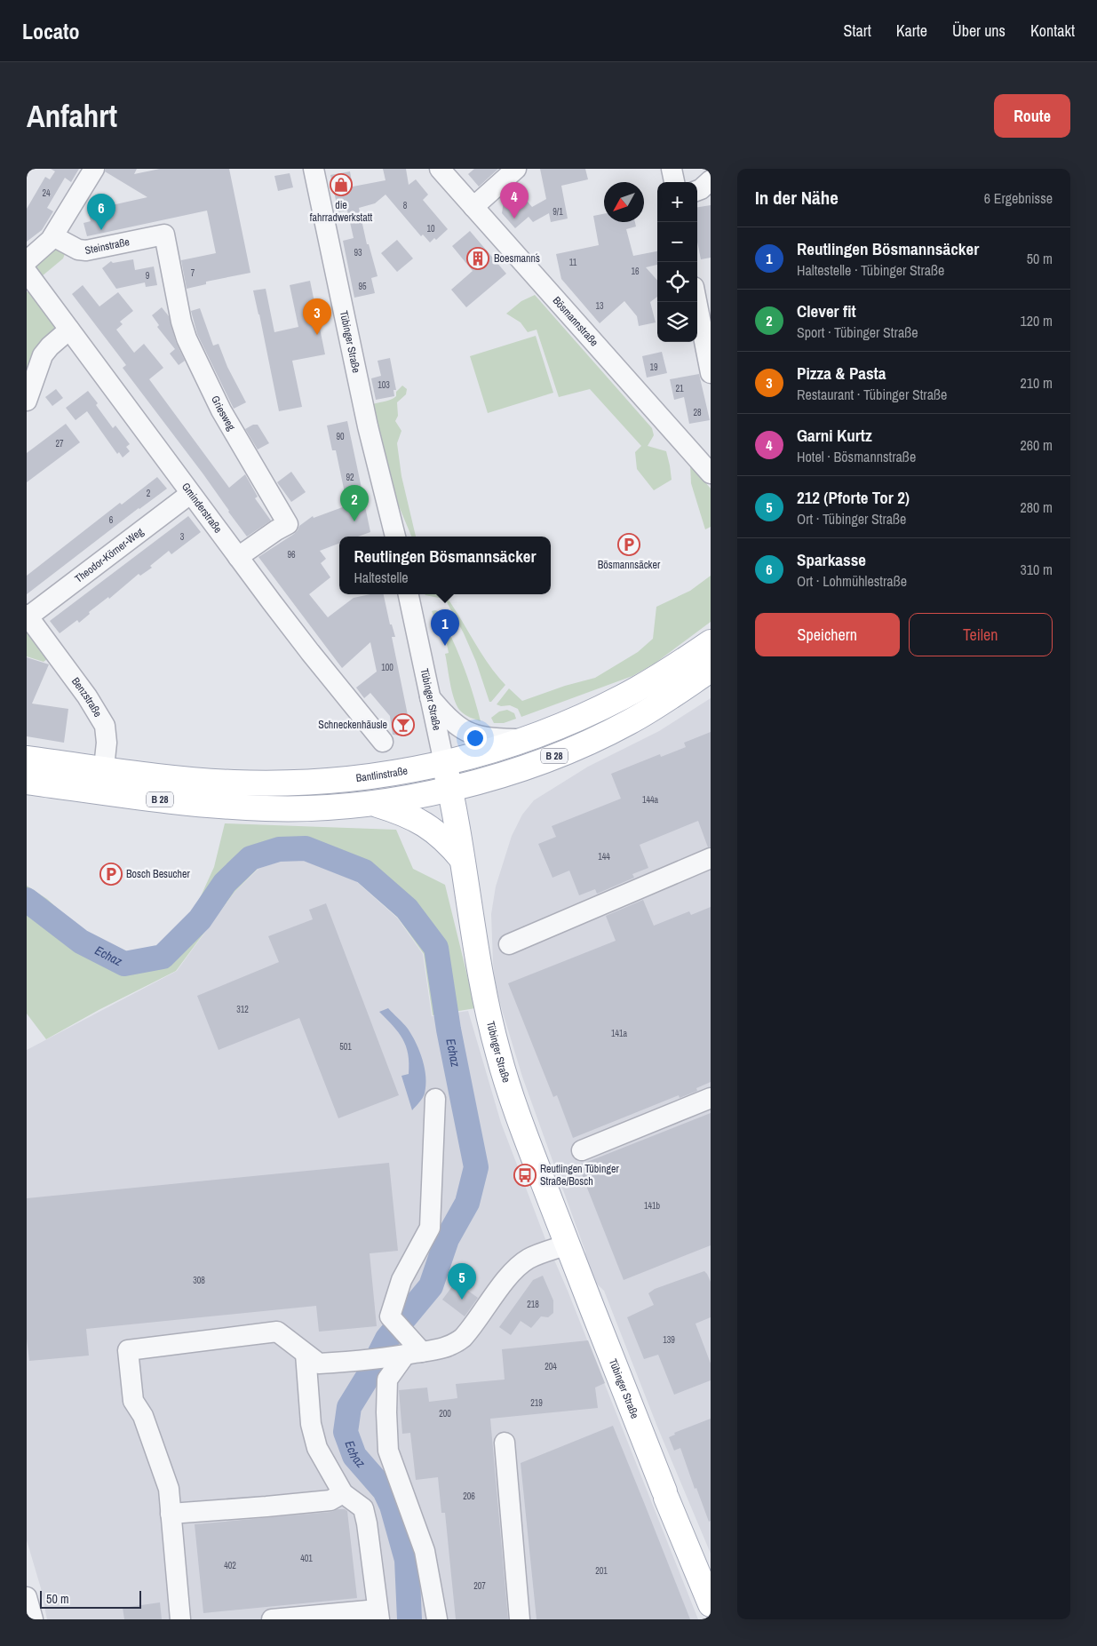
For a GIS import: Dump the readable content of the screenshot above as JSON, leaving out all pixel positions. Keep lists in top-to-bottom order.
{
  "streets": {
    "main road": ["Tübinger Straße", "B 28", "Bantlinstraße"],
    "street": [
      "Steinstraße",
      "Bösmannstraße",
      "Griesweg",
      "Gminderstraße",
      "Theodor-Körner-Weg",
      "Benzstraße"
    ]
  },
  "crossings": [
    ["Steinstraße", "Griesweg"],
    ["Tübinger Straße", "B 28"],
    ["Tübinger Straße", "Bantlinstraße"],
    ["Griesweg", "Gminderstraße"],
    ["Gminderstraße", "Theodor-Körner-Weg"],
    ["Theodor-Körner-Weg", "Benzstraße"],
    ["Benzstraße", "B 28"],
    ["Benzstraße", "Bantlinstraße"]
  ],
  "water": ["Echaz"],
  "places": {
    "shop": ["die fahrradwerkstatt"],
    "building": ["Boesmann´s"],
    "parking": ["Bösmannsäcker", "Bosch Besucher"],
    "bar": ["Schneckenhäusle"],
    "bus stop": ["Reutlingen Tübinger Straße/Bosch"]
  },
  "house_numbers": [
    "24",
    "8",
    "9/1",
    "10",
    "93",
    "11",
    "16",
    "7",
    "9",
    "95",
    "13",
    "19",
    "103",
    "21",
    "28",
    "90",
    "27",
    "92",
    "2",
    "6",
    "3",
    "96",
    "100",
    "144a",
    "144",
    "312",
    "141a",
    "501",
    "141b",
    "308",
    "218",
    "139",
    "204",
    "219",
    "200",
    "206",
    "401",
    "402",
    "201",
    "207"
  ],
  "scale_bar": "50 m",
  "north": "bottom left",
  "page": {
    "header": "Locato",
    "nav": [
      "Start",
      "Karte",
      "Über uns",
      "Kontakt"
    ],
    "buttons": [
      "Route",
      ["Speichern", "Teilen"]
    ],
    "title": "Anfahrt",
    "heading": ["In der Nähe", "6 Ergebnisse"],
    "map_buttons": ["+", "−"],
    "pins": [
      "4",
      "6",
      "3",
      "2",
      "1",
      "5"
    ],
    "list": [
      {
        "mark": "1",
        "name": "Reutlingen Bösmannsäcker",
        "note": "Haltestelle · Tübinger Straße",
        "value": "50 m"
      },
      {
        "mark": "2",
        "name": "Clever fit",
        "note": "Sport · Tübinger Straße",
        "value": "120 m"
      },
      {
        "mark": "3",
        "name": "Pizza & Pasta",
        "note": "Restaurant · Tübinger Straße",
        "value": "210 m"
      },
      {
        "mark": "4",
        "name": "Garni Kurtz",
        "note": "Hotel · Bösmannstraße",
        "value": "260 m"
      },
      {
        "mark": "5",
        "name": "212 (Pforte Tor 2)",
        "note": "Ort · Tübinger Straße",
        "value": "280 m"
      },
      {
        "mark": "6",
        "name": "Sparkasse",
        "note": "Ort · Lohmühlestraße",
        "value": "310 m"
      }
    ],
    "popup": ["Reutlingen Bösmannsäcker", "Haltestelle"],
    "scale": "50 m"
  }
}
